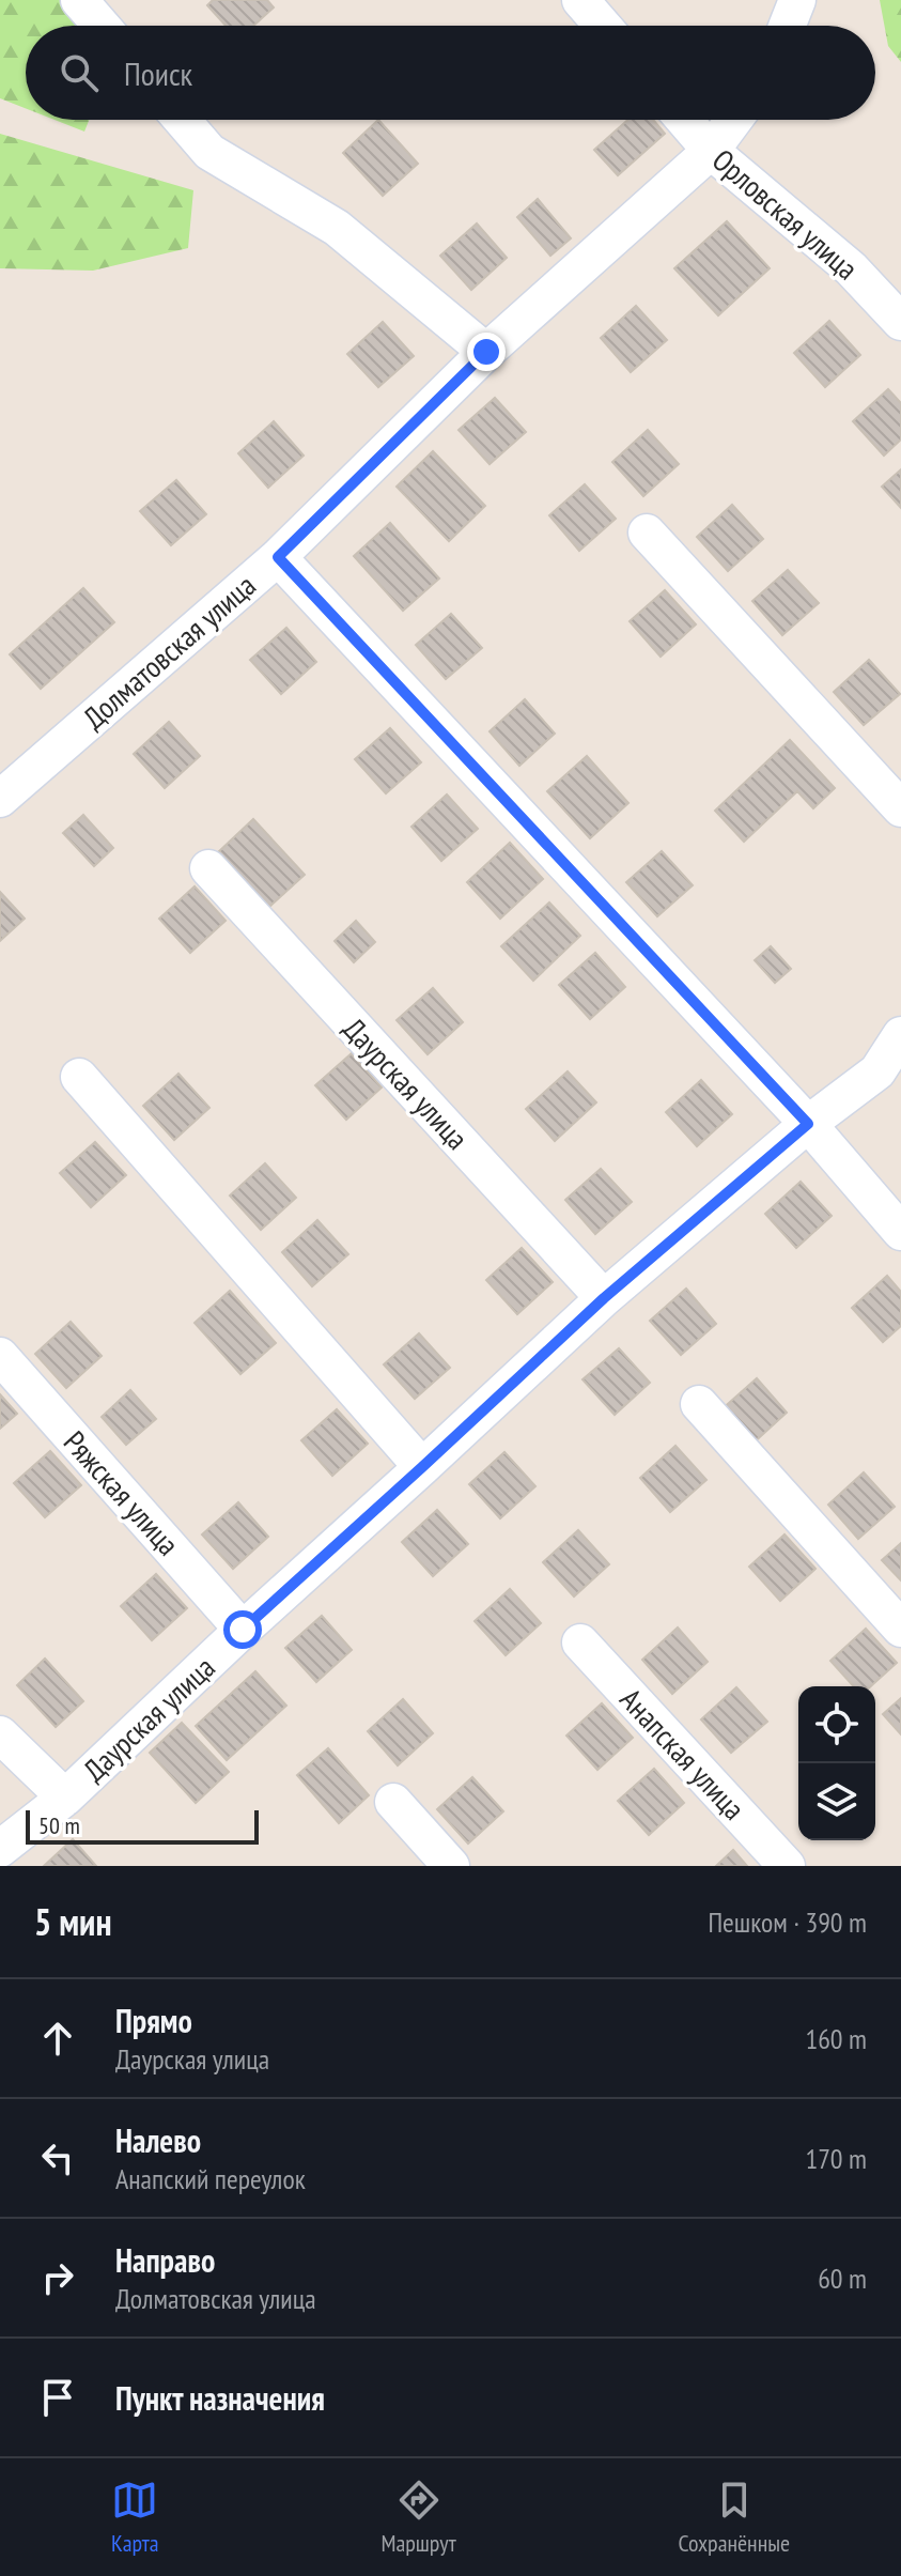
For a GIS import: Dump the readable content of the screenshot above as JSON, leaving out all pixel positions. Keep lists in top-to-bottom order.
{
  "streets": {
    "street": [
      "Орловская улица",
      "Долматовская улица",
      "Даурская улица",
      "Ряжская улица",
      "Анапская улица"
    ]
  },
  "crossings": [
    ["Орловская улица", "Долматовская улица"],
    ["Даурская улица", "Ряжская улица"]
  ],
  "scale_bar": "50 m",
  "page": {
    "search": "Поиск",
    "scale": "50 m",
    "heading": ["5 мин", "Пешком · 390 m"],
    "list": [
      ["Прямо", "Даурская улица", "160 m"],
      ["Налево", "Анапский переулок", "170 m"],
      ["Направо", "Долматовская улица", "60 m"],
      "Пункт назначения"
    ],
    "nav": ["Карта", "Маршрут", "Сохранённые"]
  }
}
